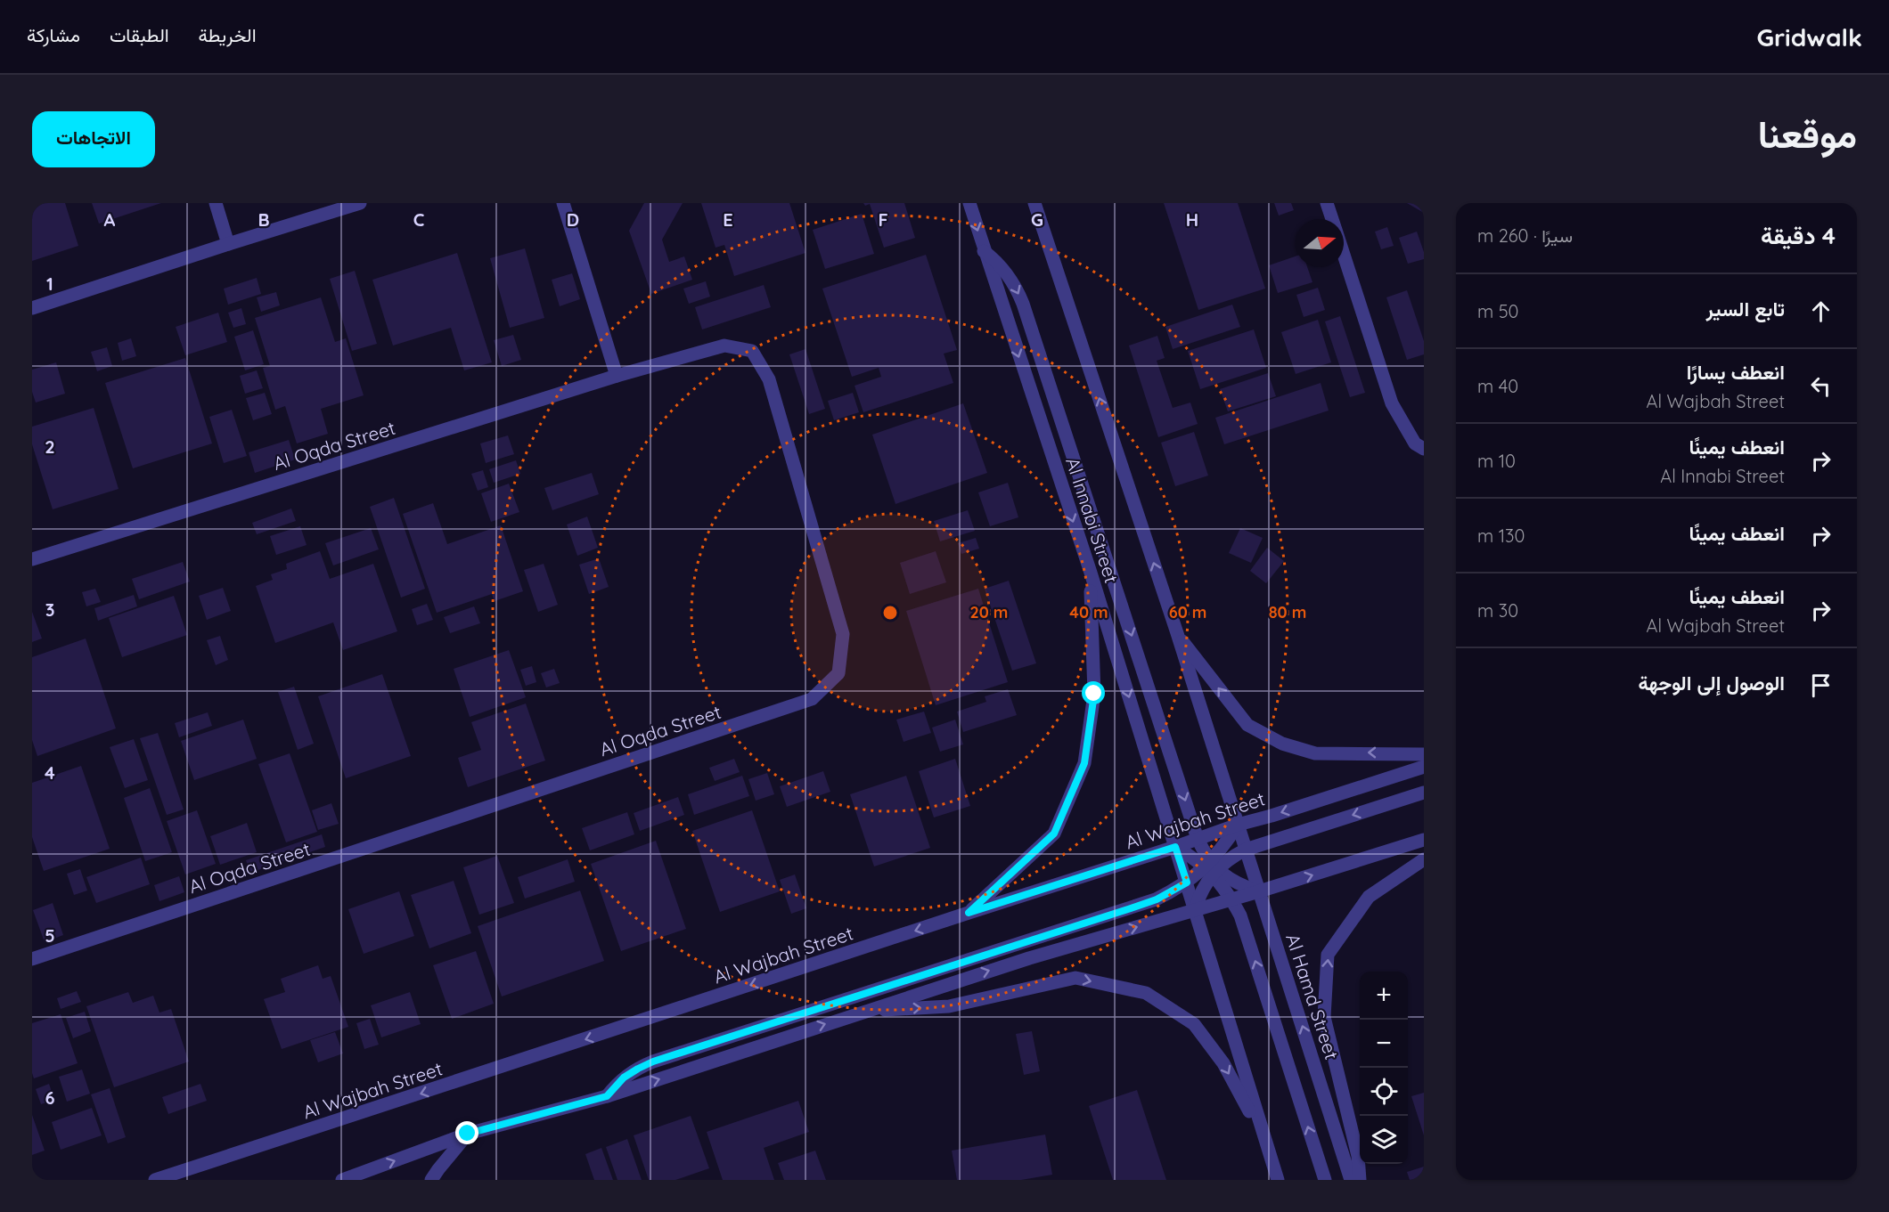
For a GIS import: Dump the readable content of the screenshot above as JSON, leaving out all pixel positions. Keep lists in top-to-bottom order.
{
  "streets": {
    "street": [
      "Al Oqda Street",
      "Al Innabi Street",
      "Al Wajbah Street",
      "Al Hamd Street"
    ]
  },
  "crossings": [
    ["Al Innabi Street", "Al Wajbah Street"],
    ["Al Wajbah Street", "Al Hamd Street"]
  ],
  "north": "right",
  "page": {
    "header": "Gridwalk",
    "nav": ["الخريطة", "الطبقات", "مشاركة"],
    "title": "موقعنا",
    "buttons": "الاتجاهات",
    "heading": ["4 دقيقة", "سيرًا · 260 m"],
    "list": [
      ["تابع السير", "50 m"],
      ["انعطف يسارًا", "Al Wajbah Street", "40 m"],
      ["انعطف يمينًا", "Al Innabi Street", "10 m"],
      ["انعطف يمينًا", "130 m"],
      ["انعطف يمينًا", "Al Wajbah Street", "30 m"],
      "الوصول إلى الوجهة"
    ],
    "map_buttons": ["+", "−"]
  },
  "grid": {
    "columns": [
      "A",
      "B",
      "C",
      "D",
      "E",
      "F",
      "G",
      "H"
    ],
    "rows": [
      "1",
      "2",
      "3",
      "4",
      "5",
      "6"
    ]
  },
  "rings": [
    "20 m",
    "40 m",
    "60 m",
    "80 m"
  ]
}
